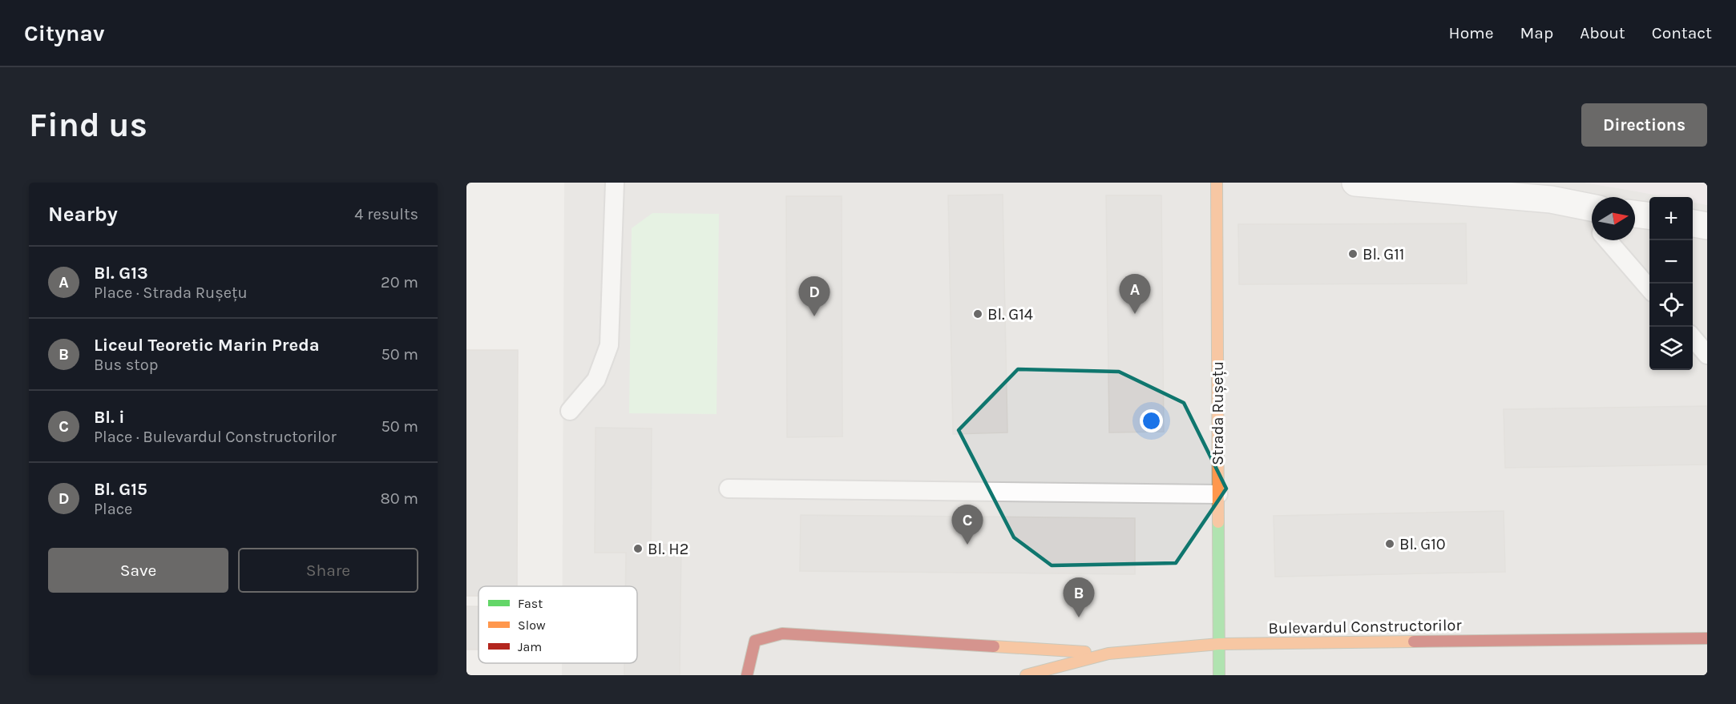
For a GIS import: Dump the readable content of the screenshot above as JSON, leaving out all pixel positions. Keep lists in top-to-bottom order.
{
  "streets": {
    "street": ["Strada Rușețu", "Bulevardul Constructorilor"]
  },
  "crossings": [
    ["Strada Rușețu", "Bulevardul Constructorilor"]
  ],
  "places": [
    "Bl. G11",
    "Bl. G14",
    "Bl. G10",
    "Bl. H2"
  ],
  "legend": ["Fast", "Slow", "Jam"],
  "north": "right",
  "page": {
    "header": "Citynav",
    "nav": [
      "Home",
      "Map",
      "About",
      "Contact"
    ],
    "buttons": [
      "Directions",
      ["Save", "Share"]
    ],
    "title": "Find us",
    "heading": ["Nearby", "4 results"],
    "map_buttons": ["+", "−"],
    "list": [
      {
        "mark": "A",
        "name": "Bl. G13",
        "note": "Place · Strada Rușețu",
        "value": "20 m"
      },
      {
        "mark": "B",
        "name": "Liceul Teoretic Marin Preda",
        "note": "Bus stop",
        "value": "50 m"
      },
      {
        "mark": "C",
        "name": "Bl. i",
        "note": "Place · Bulevardul Constructorilor",
        "value": "50 m"
      },
      {
        "mark": "D",
        "name": "Bl. G15",
        "note": "Place",
        "value": "80 m"
      }
    ],
    "pins": [
      "A",
      "D",
      "C",
      "B"
    ]
  }
}
